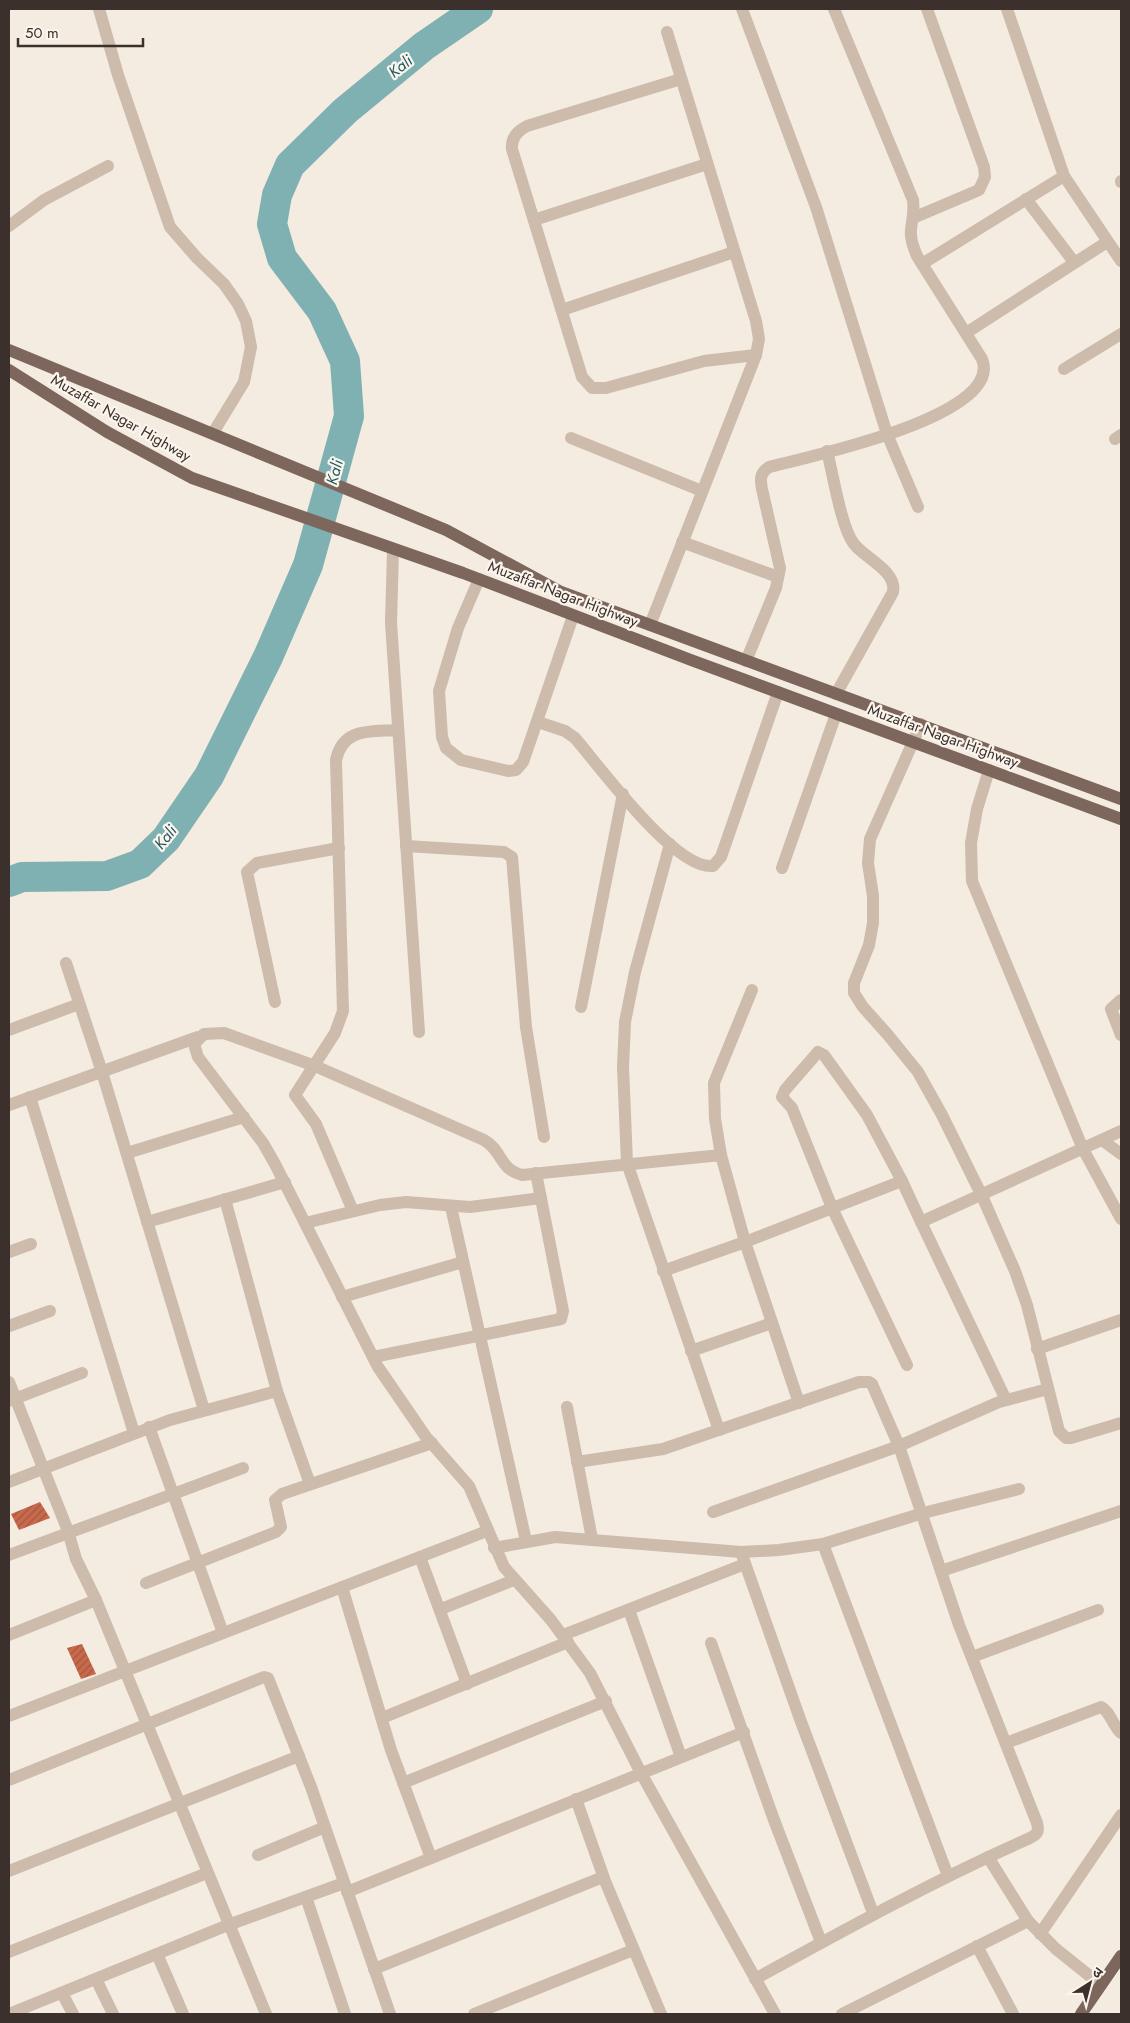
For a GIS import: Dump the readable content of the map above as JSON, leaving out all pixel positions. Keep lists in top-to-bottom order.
{
  "streets": {
    "main road": ["Muzaffar Nagar Highway"]
  },
  "water": ["Kali"],
  "scale_bar": "50 m",
  "north": "top right"
}
